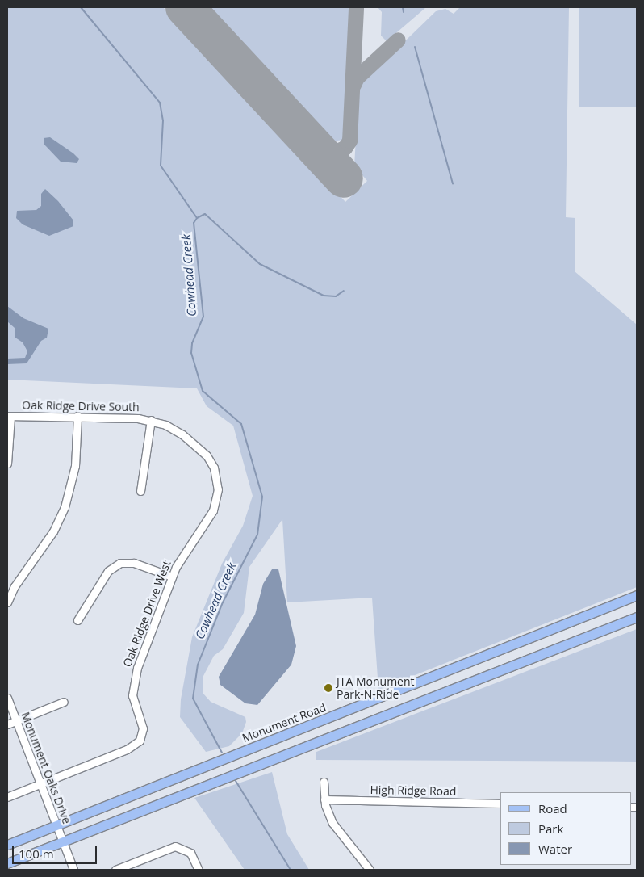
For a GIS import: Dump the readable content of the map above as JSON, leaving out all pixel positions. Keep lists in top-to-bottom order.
{
  "streets": {
    "main road": ["Monument Road"],
    "street": [
      "Oak Ridge Drive South",
      "Oak Ridge Drive West",
      "Monument Oaks Drive",
      "High Ridge Road"
    ]
  },
  "crossings": [
    ["Oak Ridge Drive South", "Oak Ridge Drive West"],
    ["Oak Ridge Drive West", "Monument Oaks Drive"],
    ["Monument Road", "Monument Oaks Drive"]
  ],
  "water": ["Cowhead Creek"],
  "places": ["JTA Monument Park-N-Ride"],
  "legend": ["Road", "Park", "Water"],
  "scale_bar": "100 m"
}
